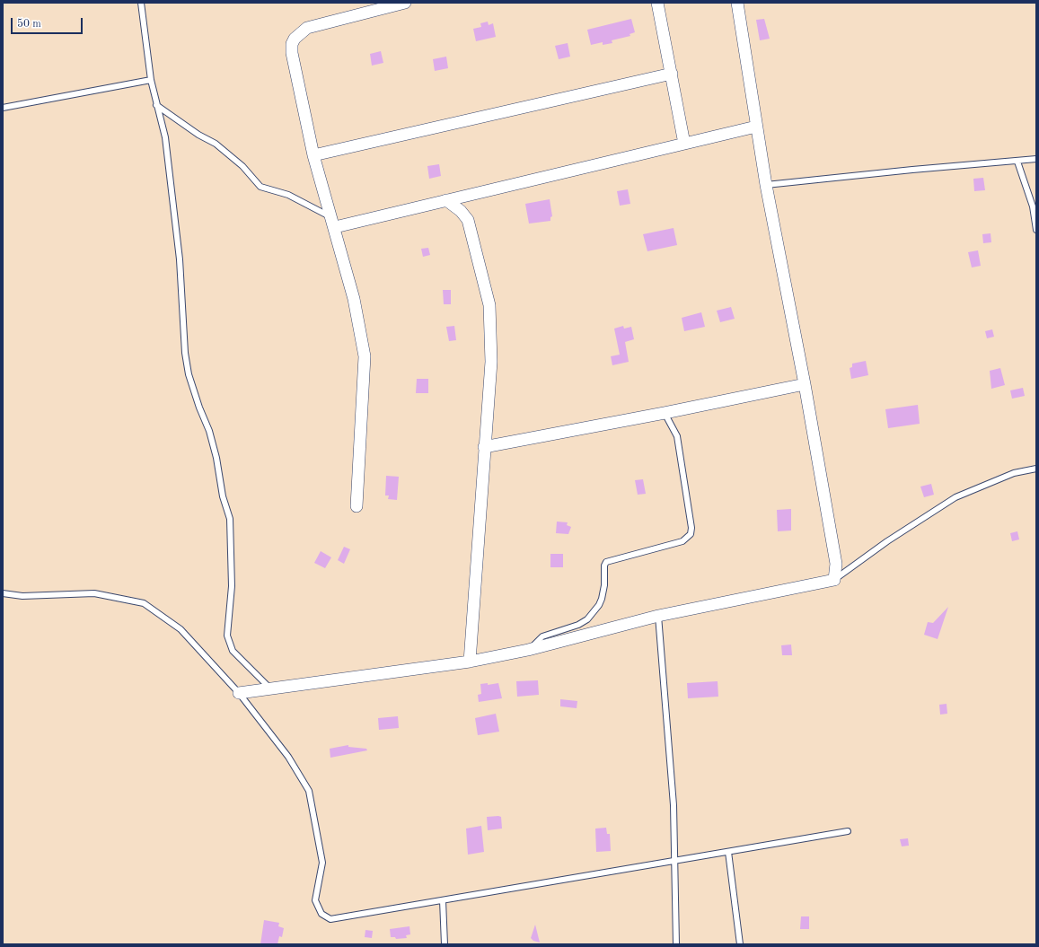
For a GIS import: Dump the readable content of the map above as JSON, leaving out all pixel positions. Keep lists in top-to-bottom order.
{
  "scale_bar": "50 m"
}
